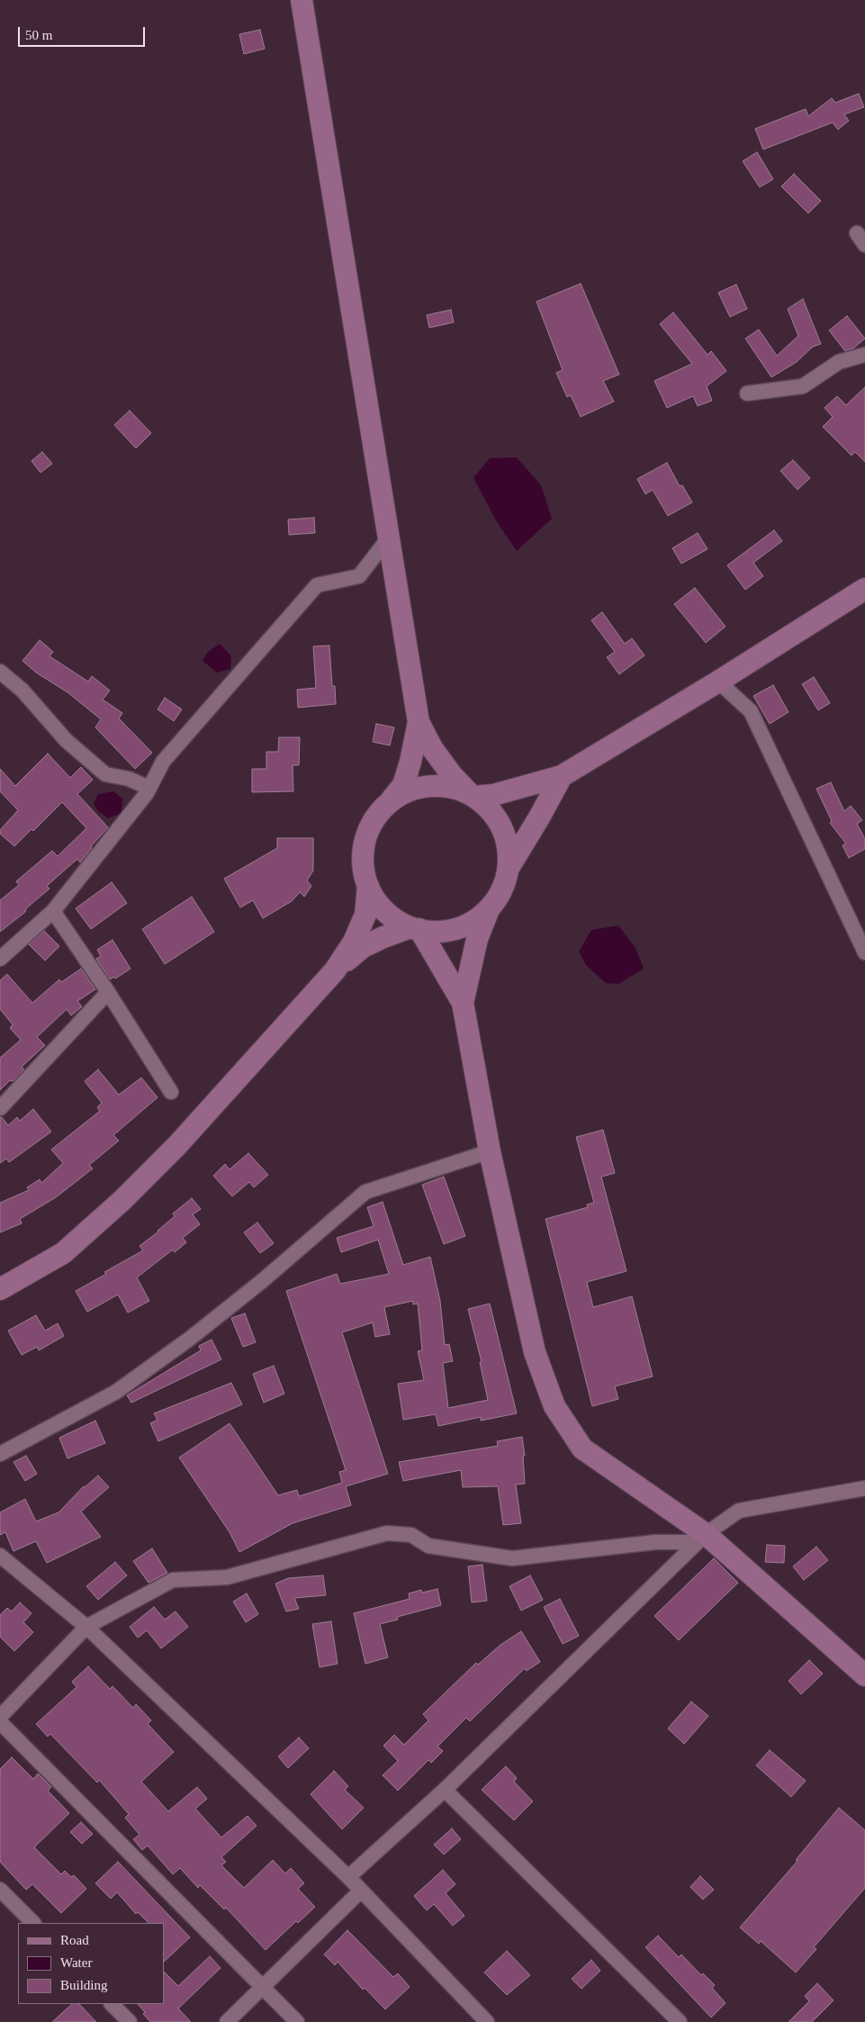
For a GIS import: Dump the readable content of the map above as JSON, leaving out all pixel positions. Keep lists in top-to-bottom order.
{
  "legend": ["Road", "Water", "Building"],
  "scale_bar": "50 m"
}
